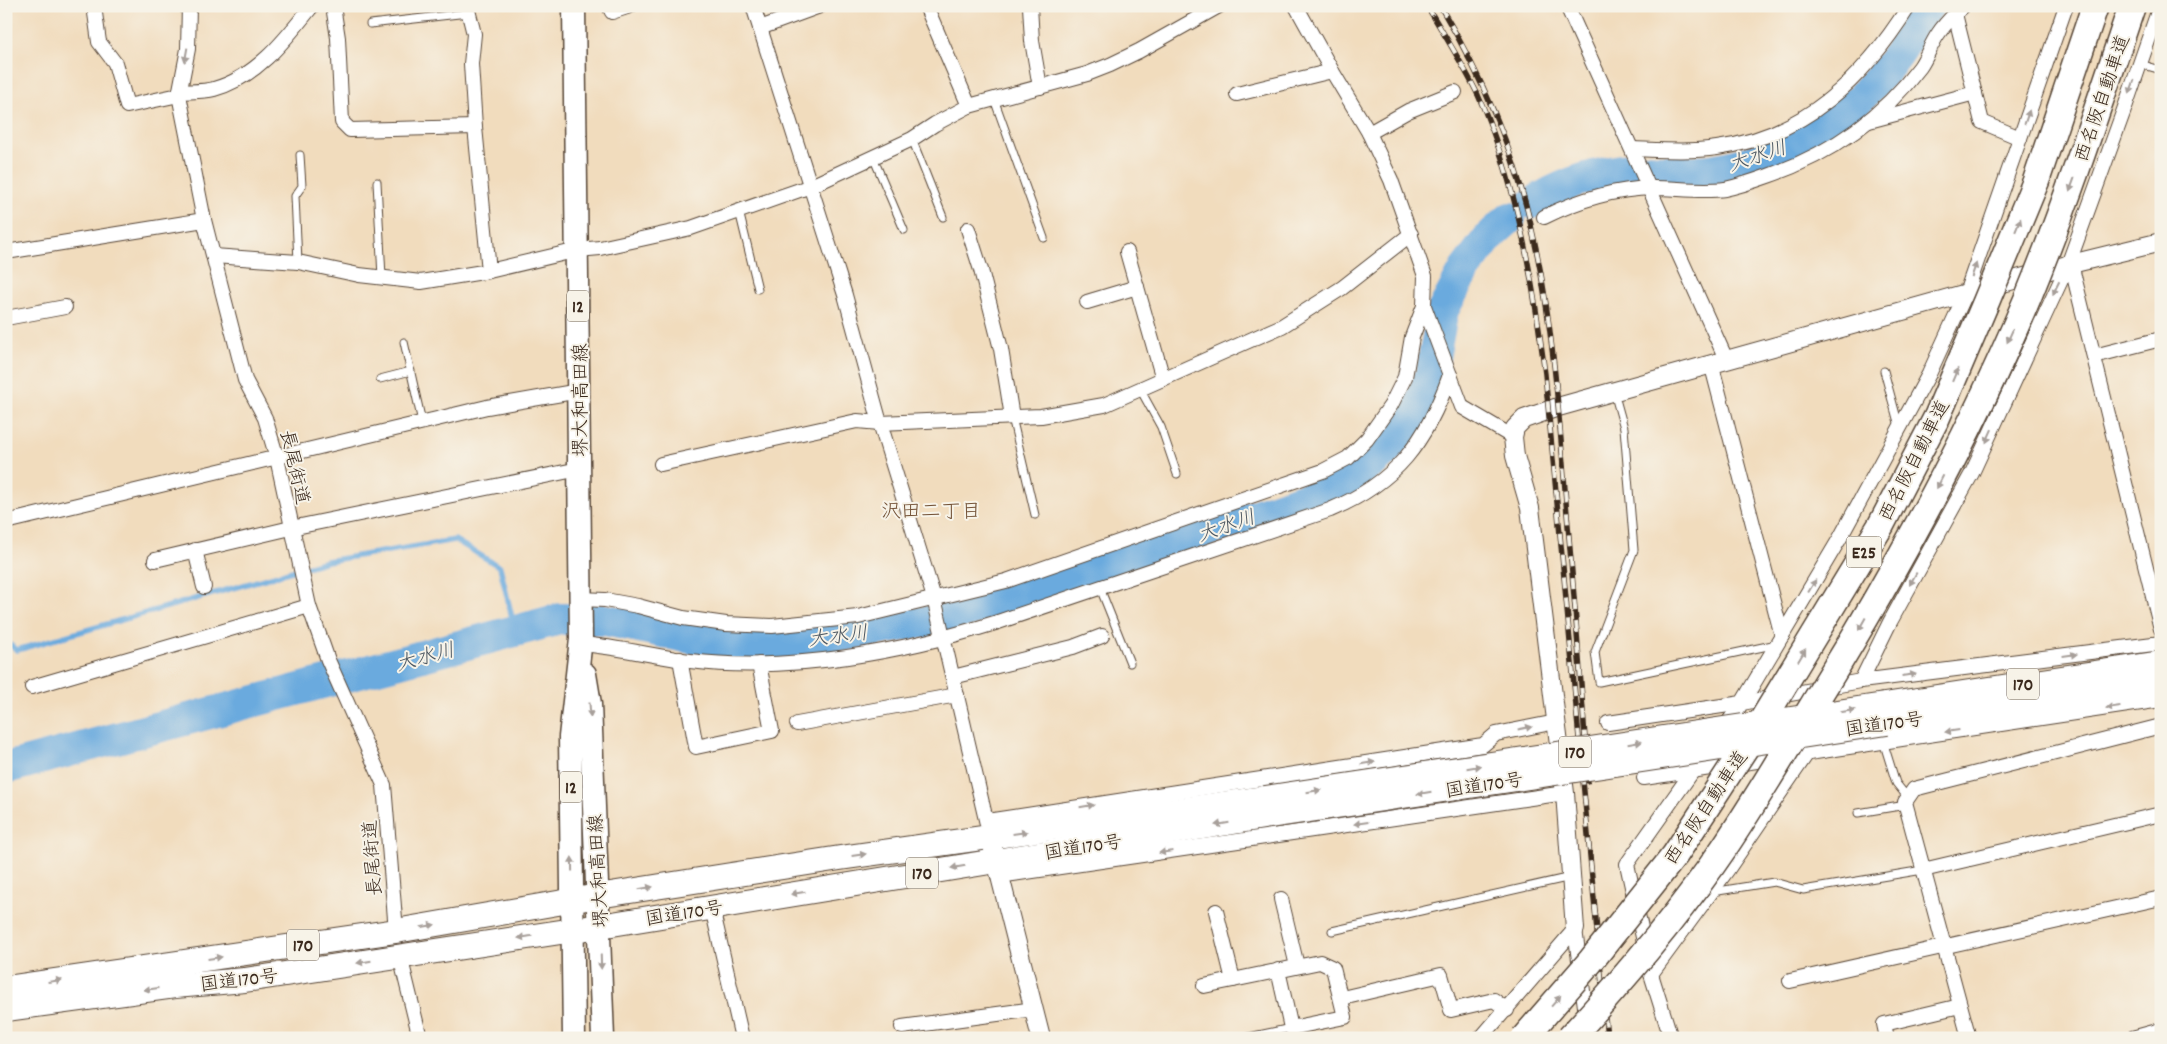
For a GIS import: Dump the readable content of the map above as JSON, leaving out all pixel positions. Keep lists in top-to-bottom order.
{
  "streets": {
    "highway": [
      "西名阪自動車道",
      "E25",
      "170",
      "国道170号"
    ],
    "main road": ["12", "堺大和高田線"],
    "street": ["長尾街道"]
  },
  "crossings": [
    ["堺大和高田線", "国道170号"],
    ["長尾街道", "国道170号"]
  ],
  "districts": ["沢田二丁目"],
  "water": ["大水川"]
}
